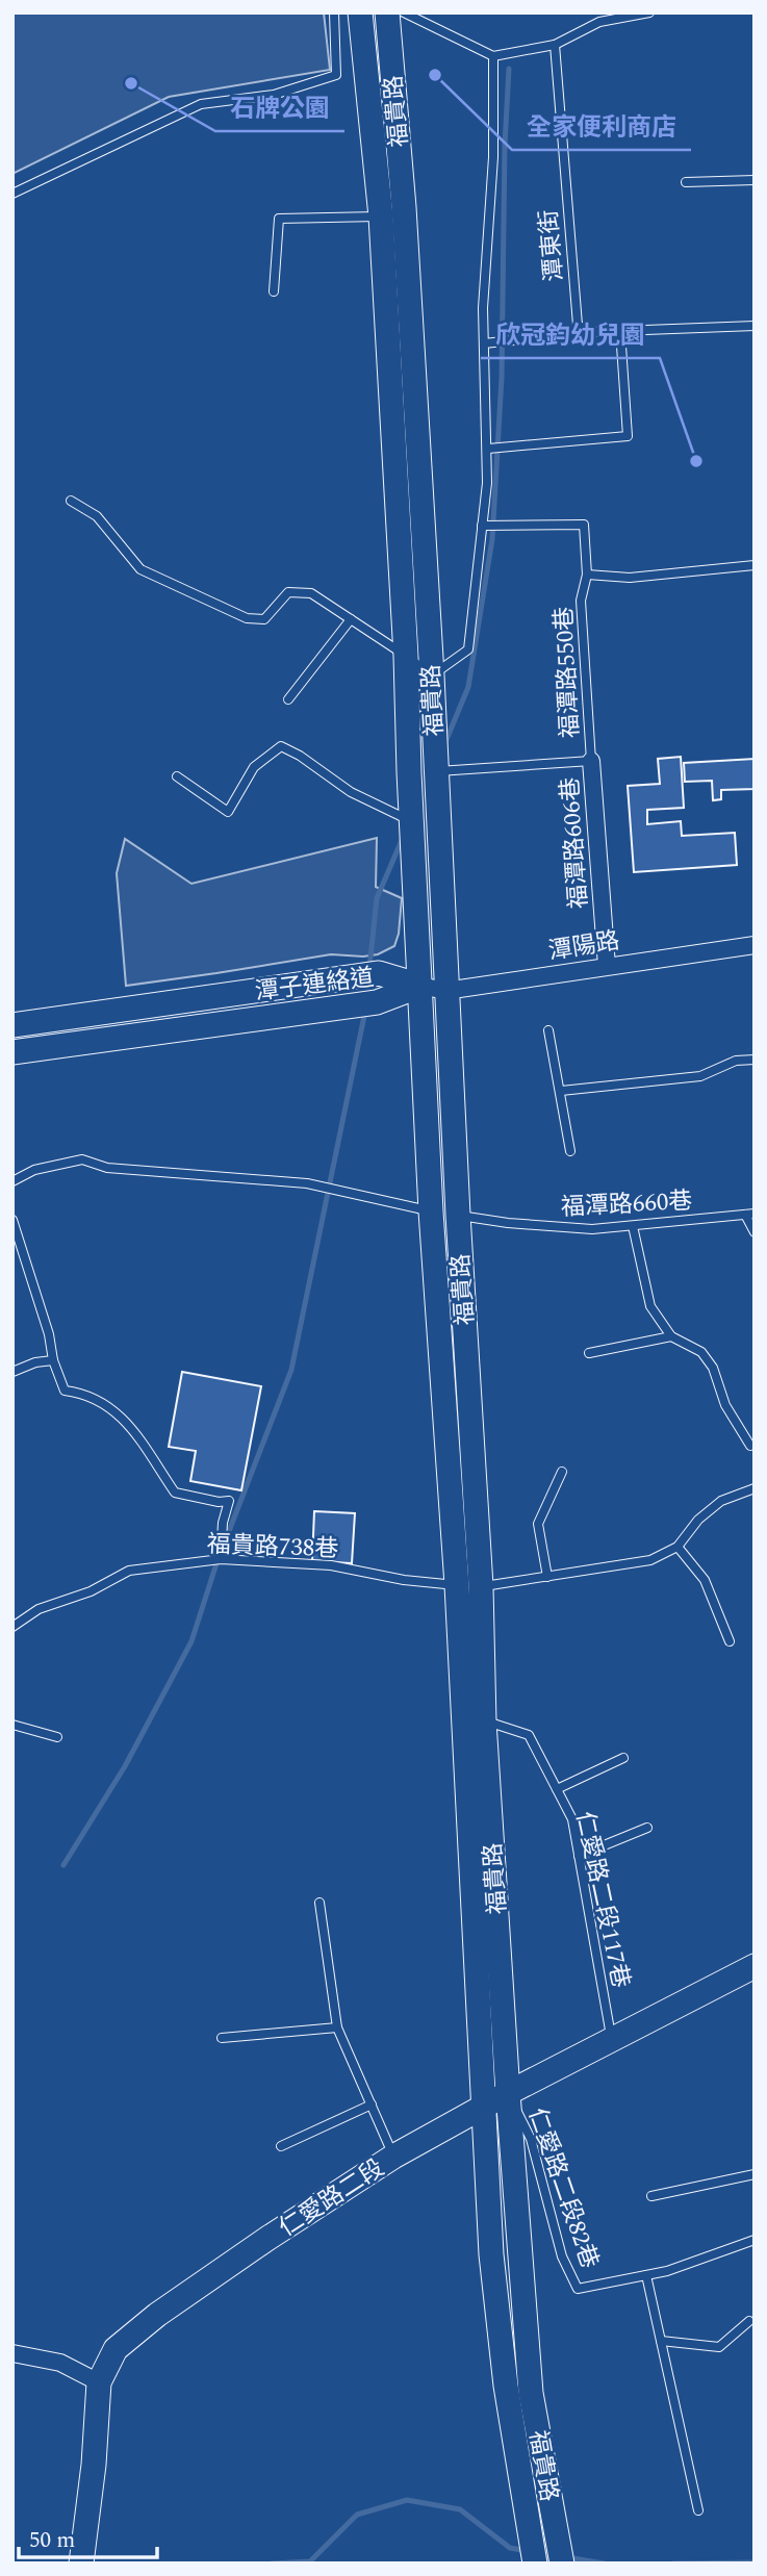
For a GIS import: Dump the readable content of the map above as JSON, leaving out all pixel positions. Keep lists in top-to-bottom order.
{
  "streets": {
    "street": [
      "福貴路",
      "福潭路606巷",
      "潭陽路",
      "潭子連絡道",
      "仁愛路二段"
    ],
    "lane": [
      "潭東街",
      "福潭路550巷",
      "福潭路660巷",
      "福貴路738巷",
      "仁愛路二段117巷",
      "仁愛路二段82巷"
    ]
  },
  "crossings": [
    ["福貴路", "潭陽路"],
    ["福貴路", "潭子連絡道"],
    ["福貴路", "福潭路660巷"],
    ["福貴路", "福貴路738巷"],
    ["福貴路", "仁愛路二段117巷"],
    ["福貴路", "仁愛路二段82巷"],
    ["福貴路", "仁愛路二段"],
    ["福潭路550巷", "福潭路606巷"],
    ["福潭路606巷", "潭陽路"],
    ["潭陽路", "潭子連絡道"],
    ["仁愛路二段117巷", "仁愛路二段"],
    ["仁愛路二段82巷", "仁愛路二段"]
  ],
  "places": ["全家便利商店", "石牌公園", "欣冠鈞幼兒園"],
  "scale_bar": "50 m"
}
